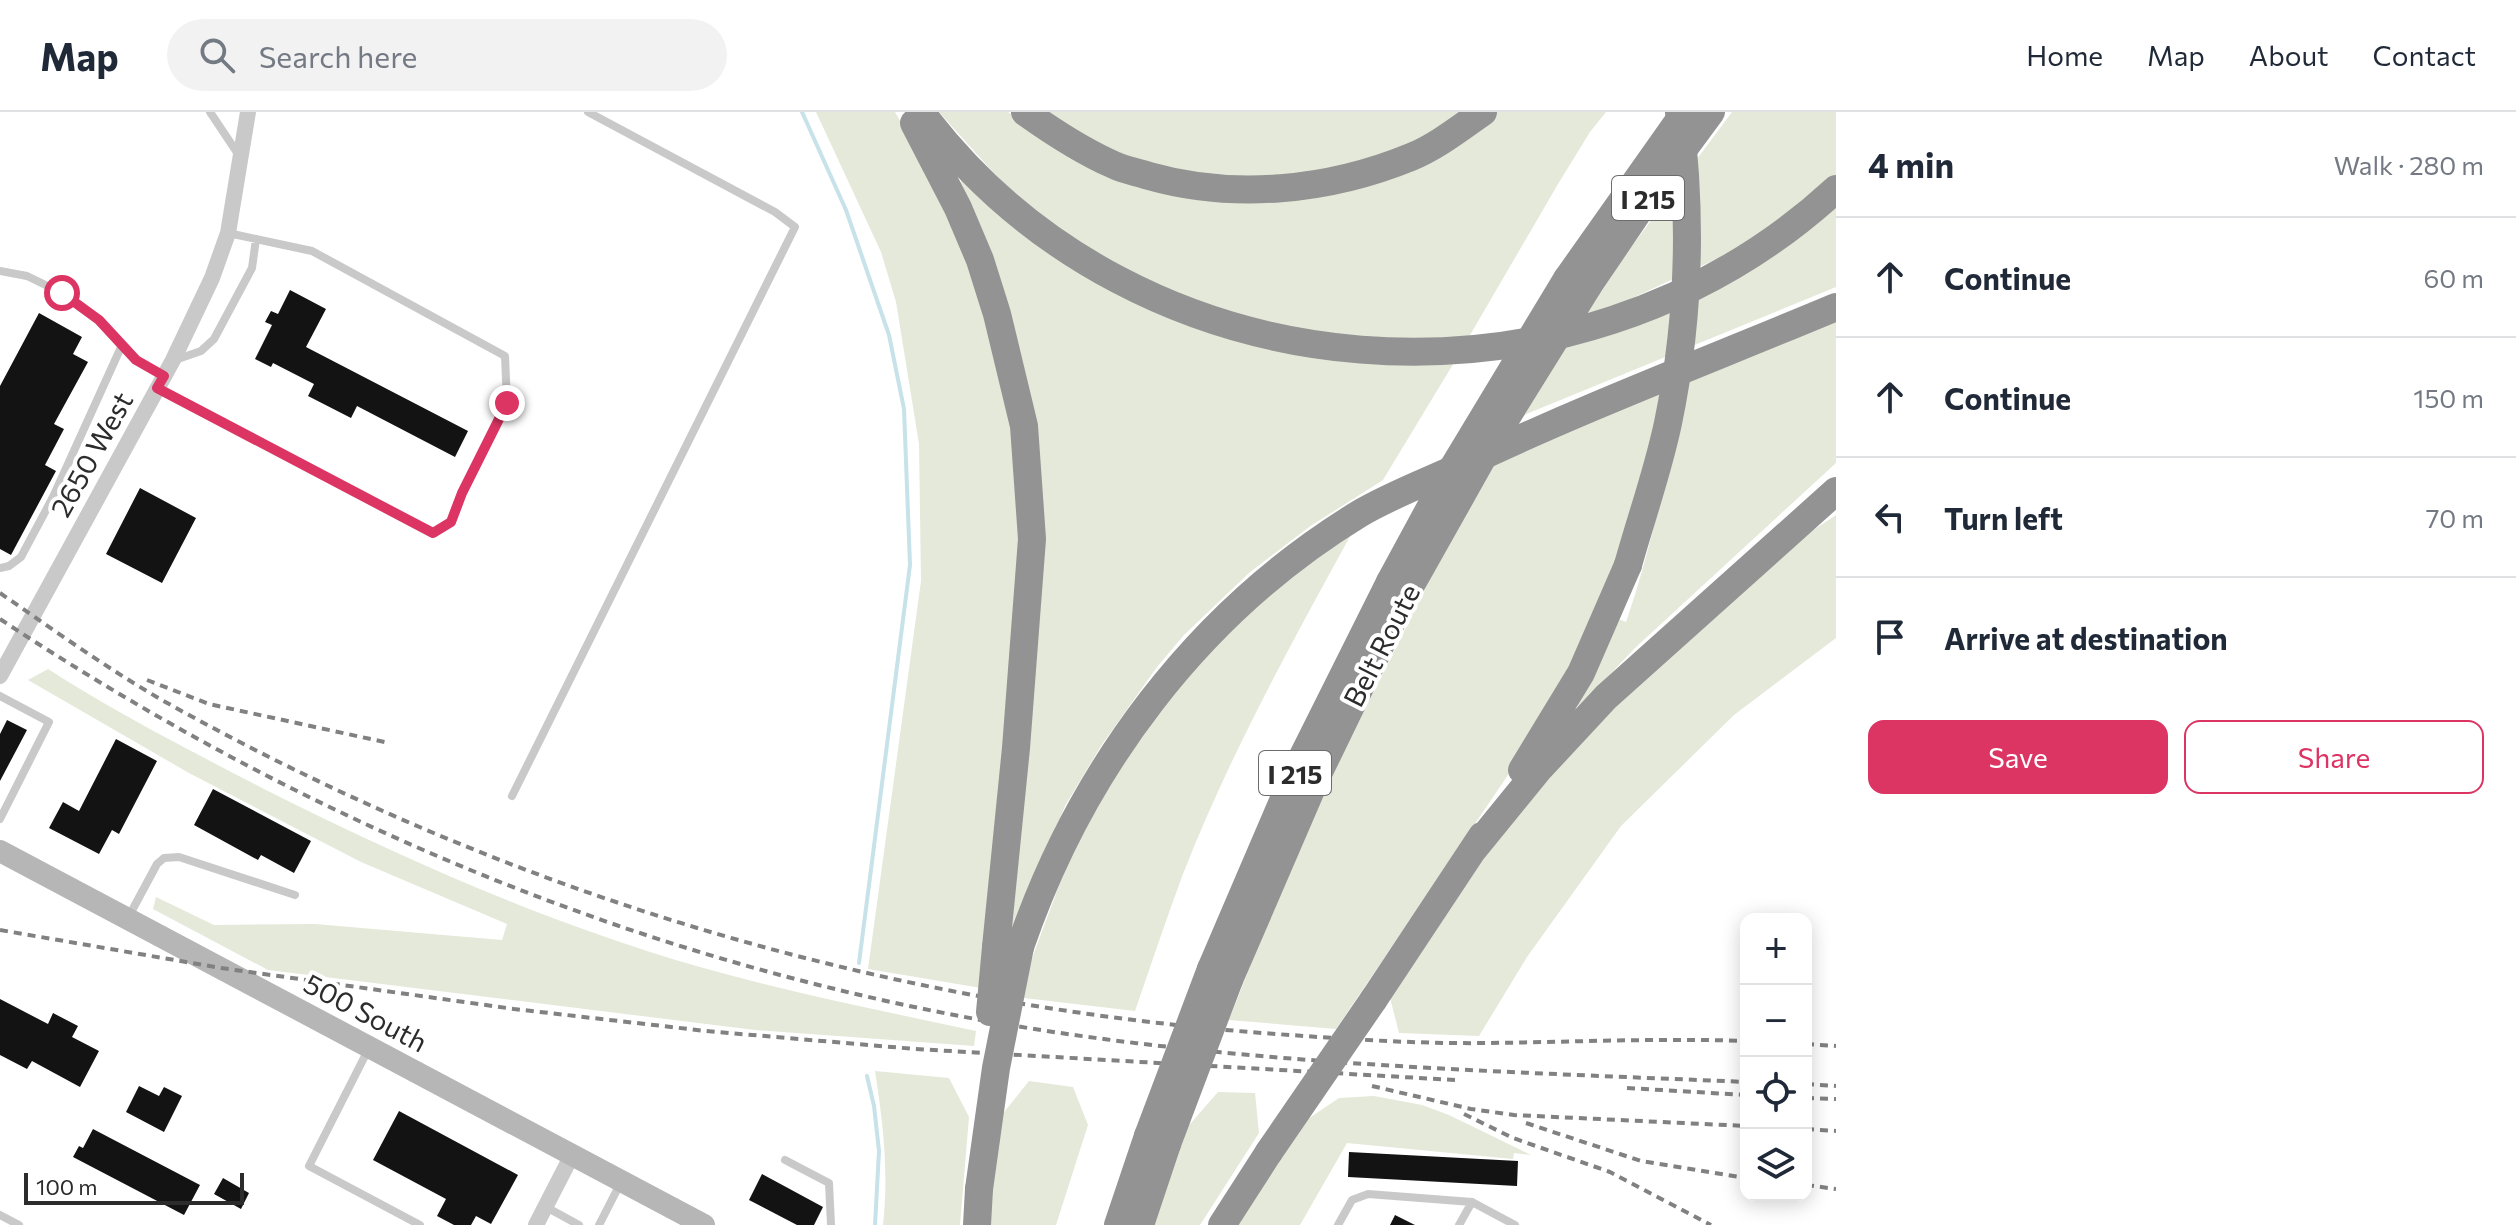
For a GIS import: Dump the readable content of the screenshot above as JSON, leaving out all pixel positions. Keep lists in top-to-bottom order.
{
  "streets": {
    "highway": ["I 215", "Belt Route"],
    "street": ["2650 West", "500 South"]
  },
  "scale_bar": "100 m",
  "page": {
    "header": "Map",
    "search": "Search here",
    "nav": [
      "Home",
      "Map",
      "About",
      "Contact"
    ],
    "heading": ["4 min", "Walk · 280 m"],
    "list": [
      ["Continue", "60 m"],
      ["Continue", "150 m"],
      ["Turn left", "70 m"],
      "Arrive at destination"
    ],
    "buttons": ["Save", "Share"],
    "map_buttons": ["+", "−"],
    "scale": "100 m"
  }
}
